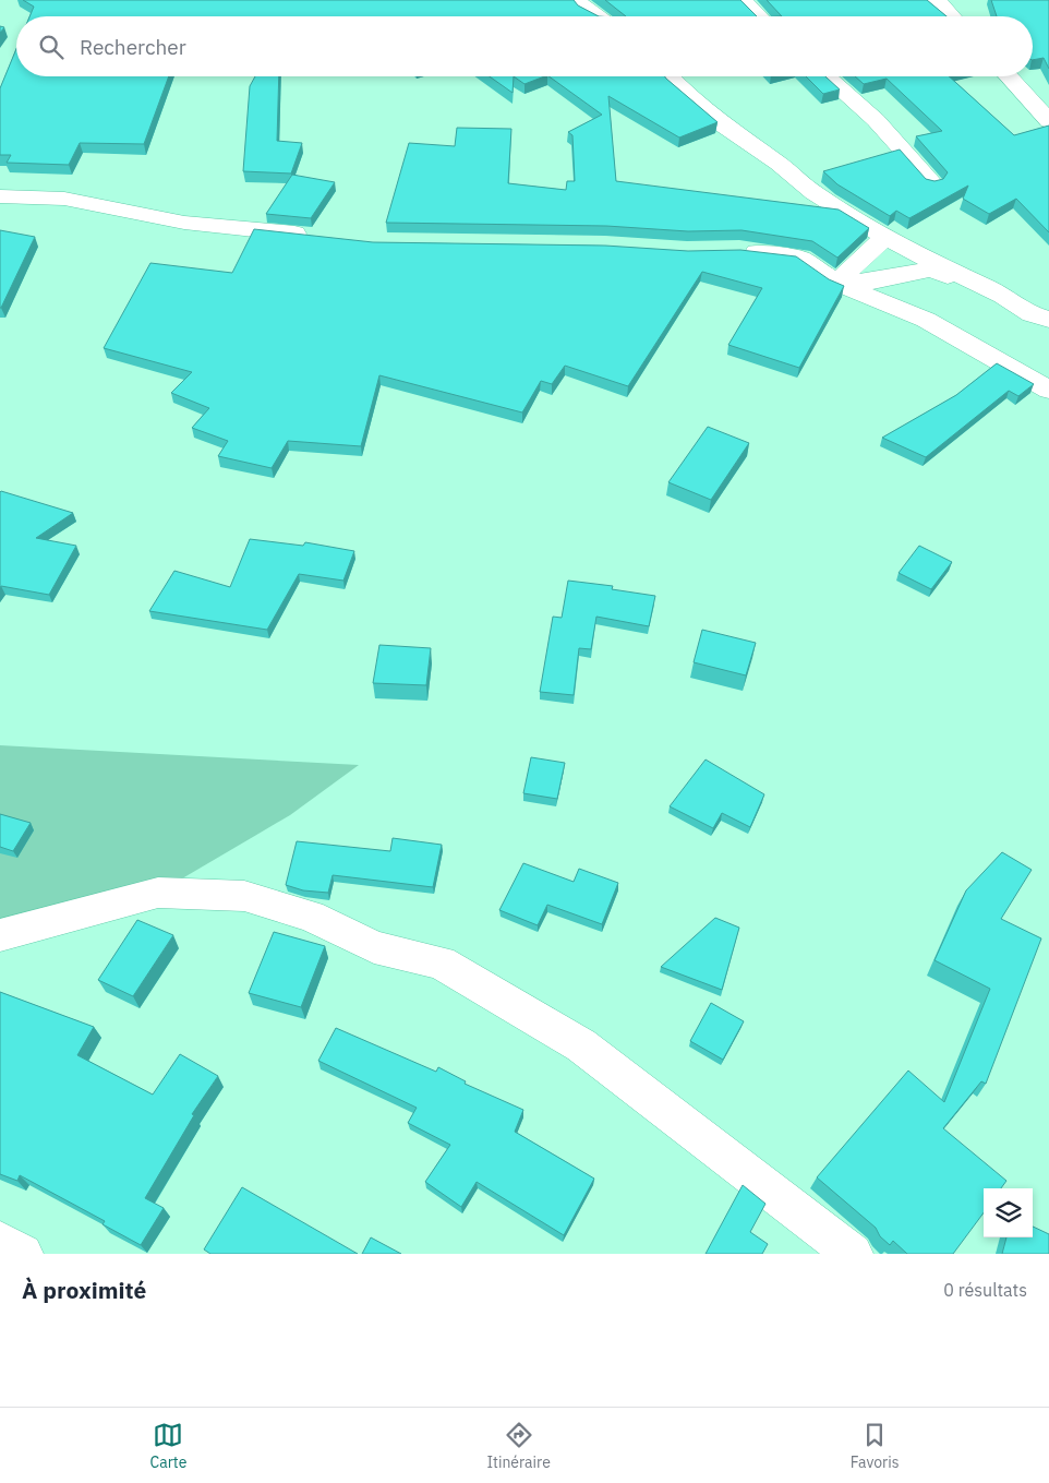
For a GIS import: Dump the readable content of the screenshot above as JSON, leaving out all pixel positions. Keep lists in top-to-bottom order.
{
  "page": {
    "search": "Rechercher",
    "heading": ["À proximité", "0 résultats"],
    "nav": ["Carte", "Itinéraire", "Favoris"]
  }
}
